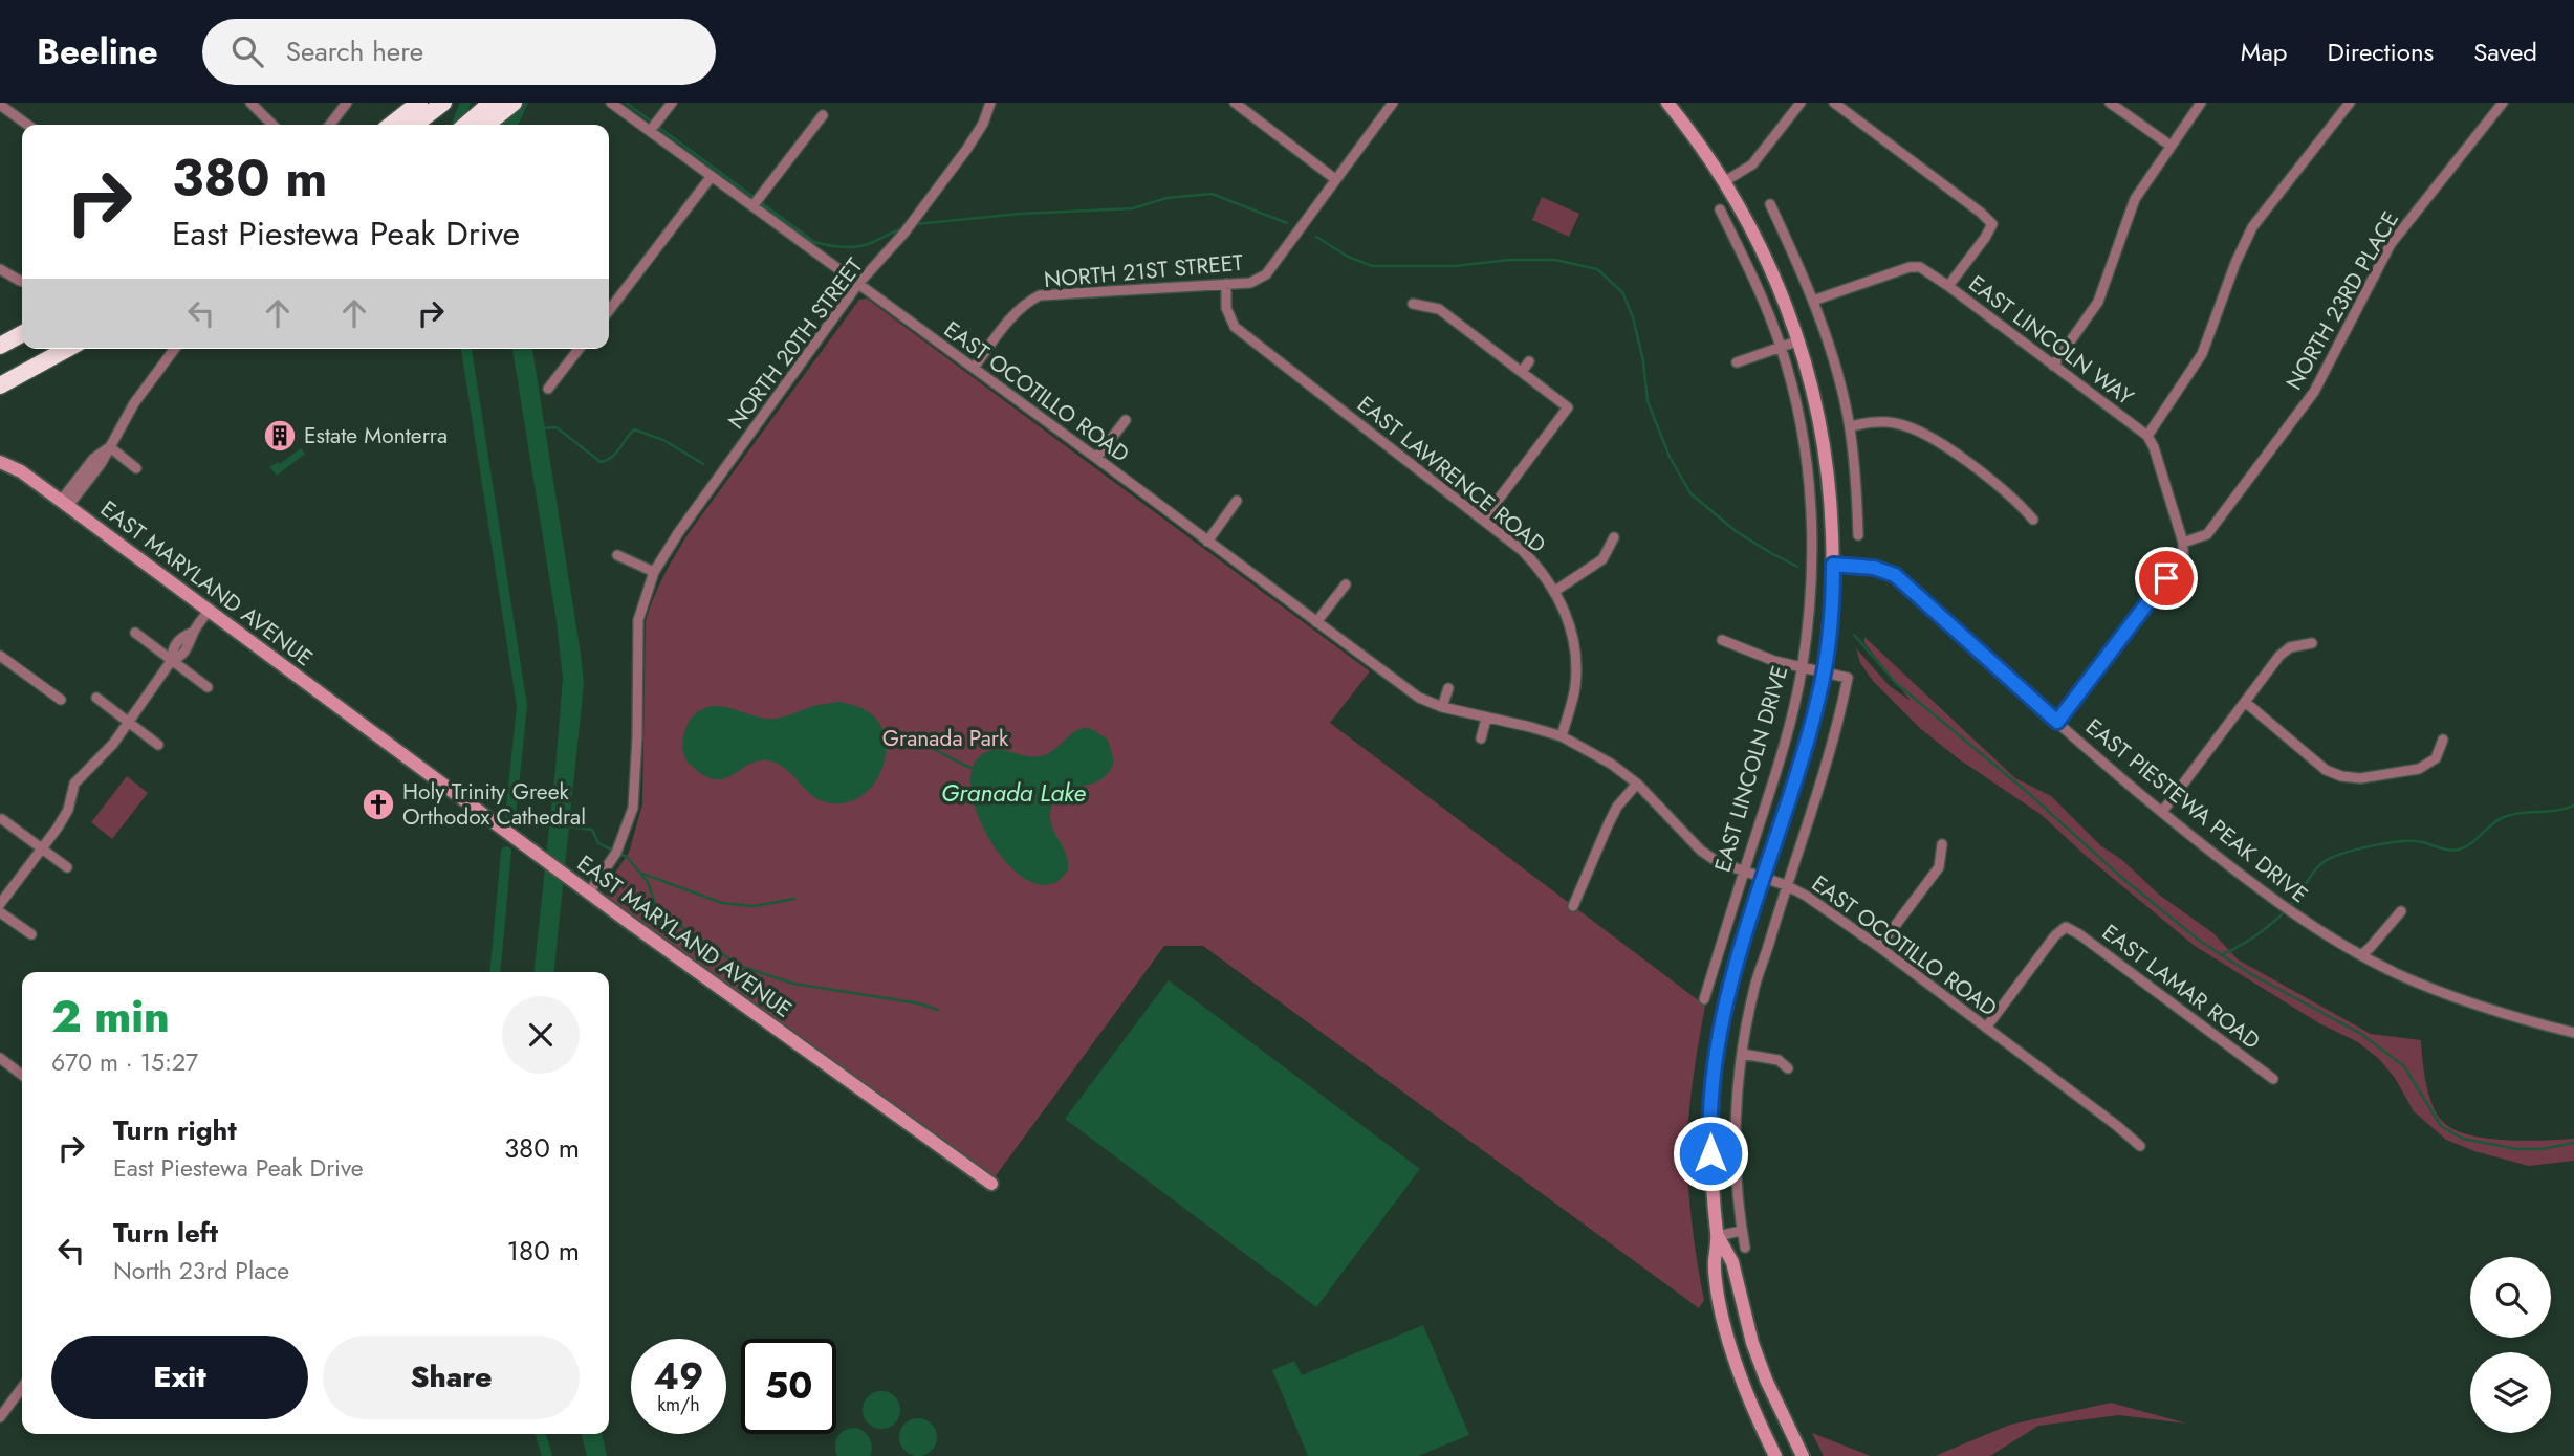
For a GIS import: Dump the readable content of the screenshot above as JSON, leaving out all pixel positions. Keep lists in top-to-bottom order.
{
  "streets": {
    "main road": ["EAST MARYLAND AVENUE", "EAST LINCOLN DRIVE"],
    "street": [
      "NORTH 21ST STREET",
      "NORTH 23RD PLACE",
      "EAST LINCOLN WAY",
      "NORTH 20TH STREET",
      "EAST OCOTILLO ROAD",
      "EAST LAWRENCE ROAD",
      "EAST PIESTEWA PEAK DRIVE",
      "EAST LAMAR ROAD"
    ]
  },
  "crossings": [
    ["NORTH 21ST STREET", "EAST OCOTILLO ROAD"],
    ["NORTH 21ST STREET", "EAST LAWRENCE ROAD"],
    ["NORTH 20TH STREET", "EAST OCOTILLO ROAD"],
    ["NORTH 20TH STREET", "EAST MARYLAND AVENUE"],
    ["EAST OCOTILLO ROAD", "EAST LAWRENCE ROAD"],
    ["EAST OCOTILLO ROAD", "EAST LINCOLN DRIVE"],
    ["EAST OCOTILLO ROAD", "EAST LAMAR ROAD"],
    ["EAST LINCOLN DRIVE", "EAST PIESTEWA PEAK DRIVE"]
  ],
  "water": ["Granada Lake"],
  "parks": ["Granada Park"],
  "places": {
    "building": ["Estate Monterra"],
    "church": ["Holy Trinity Greek Orthodox Cathedral"]
  },
  "page": {
    "header": "Beeline",
    "search": "Search here",
    "nav": ["Map", "Directions", "Saved"],
    "turn": ["380 m", "East Piestewa Peak Drive"],
    "heading": ["2 min", "670 m · 15:27"],
    "list": [
      {
        "name": "Turn right",
        "note": "East Piestewa Peak Drive",
        "value": "380 m"
      },
      {
        "name": "Turn left",
        "note": "North 23rd Place",
        "value": "180 m"
      }
    ],
    "buttons": ["Exit", "Share"],
    "speed": "49 km/h",
    "limit": "50"
  }
}
